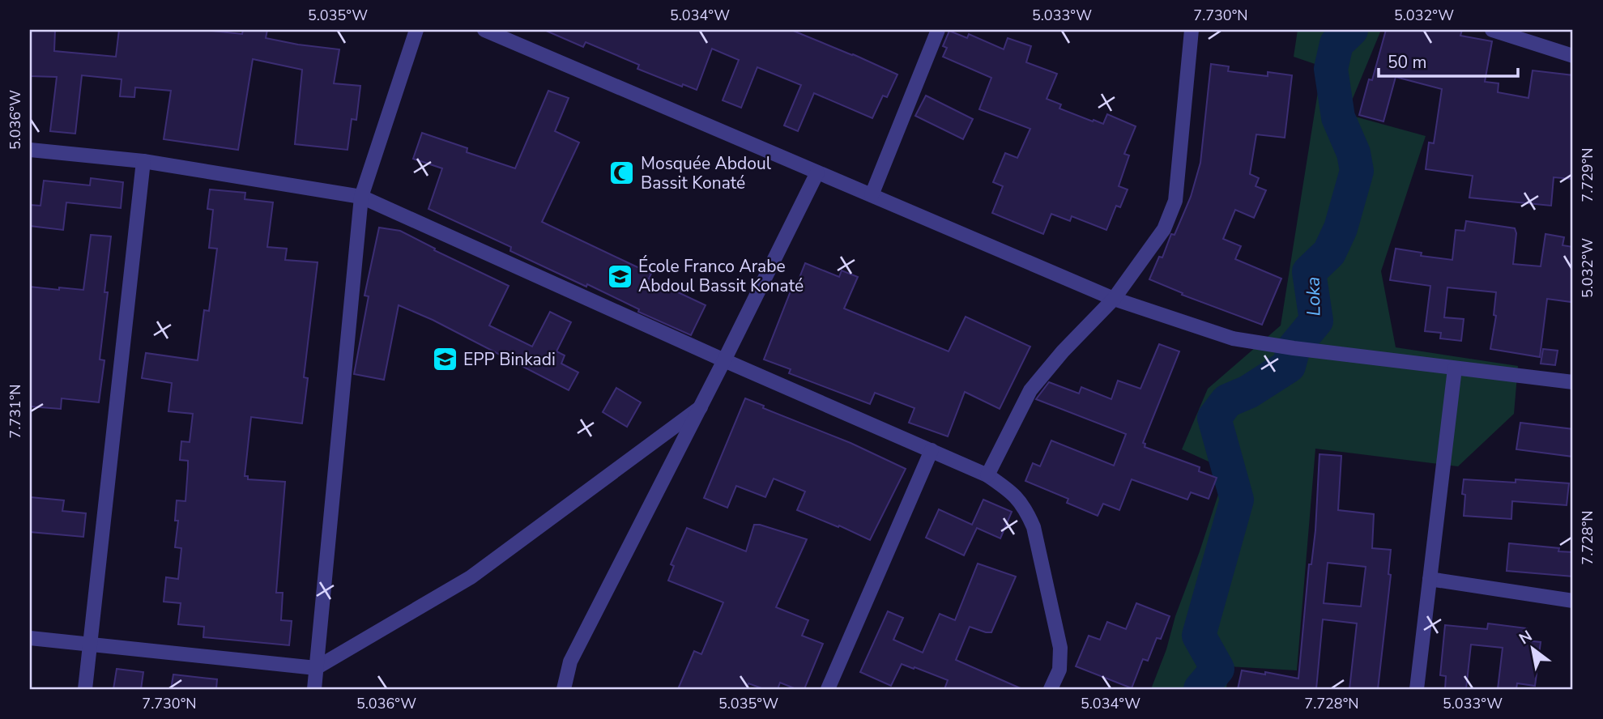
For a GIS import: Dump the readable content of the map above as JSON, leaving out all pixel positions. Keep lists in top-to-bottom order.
{
  "water": ["Loka"],
  "places": {
    "mosque": ["Mosquée Abdoul Bassit Konaté"],
    "school or university": ["École Franco Arabe Abdoul Bassit Konaté", "EPP Binkadi"]
  },
  "scale_bar": "50 m",
  "north": "top left",
  "coordinates": [
    "5.035°W",
    "5.034°W",
    "5.033°W",
    "7.730°N",
    "5.032°W",
    "5.036°W",
    "7.729°N",
    "7.731°N",
    "7.728°N"
  ]
}
